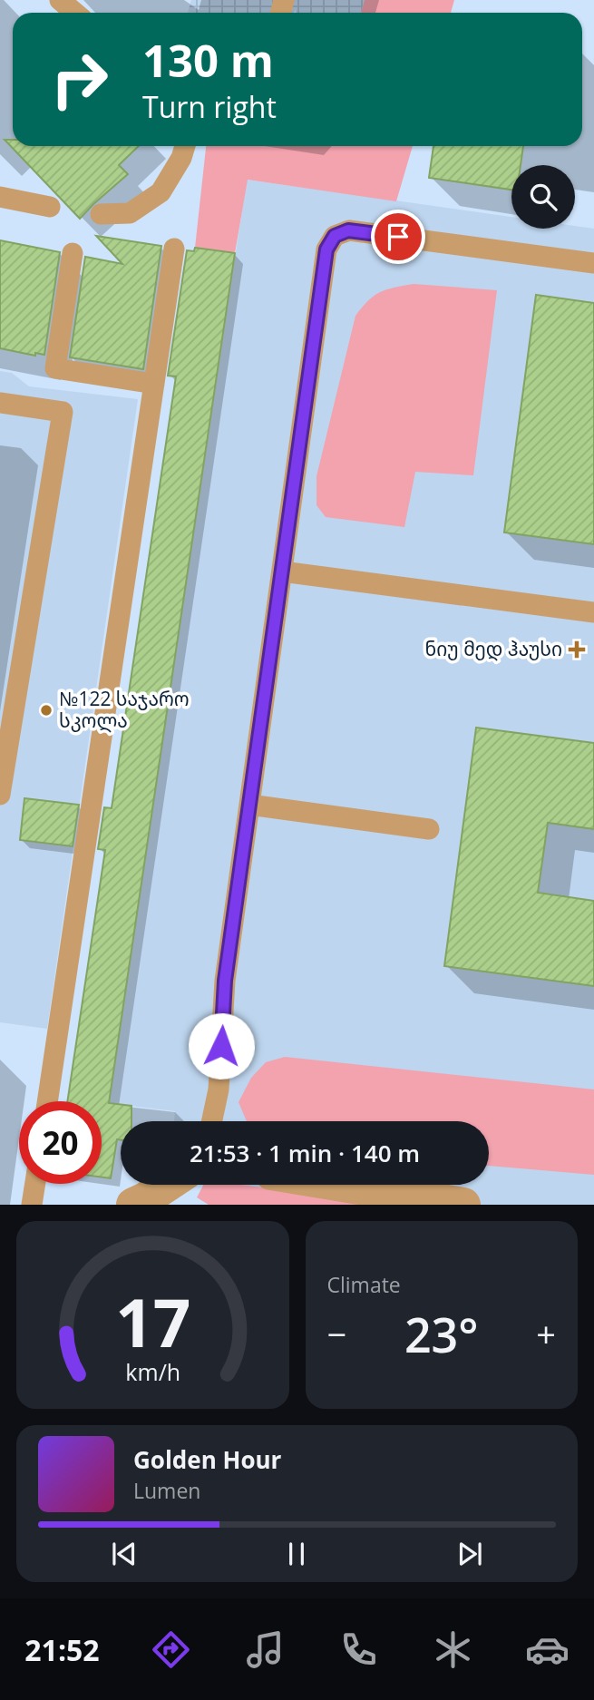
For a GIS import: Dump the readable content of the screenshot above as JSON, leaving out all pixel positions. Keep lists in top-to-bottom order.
{
  "places": {
    "health": ["ნიუ მედ ჰაუსი"],
    "other": ["№122 საჯარო სკოლა"]
  },
  "page": {
    "turn": ["130 m", "Turn right"],
    "limit": "20",
    "trip": "21:53 · 1 min · 140 m",
    "tile": "Climate",
    "heat": ["−", "23°", "+"],
    "song": ["Golden Hour", "Lumen"],
    "tabs": "21:52",
    "gauge": ["17", "km/h"]
  }
}
